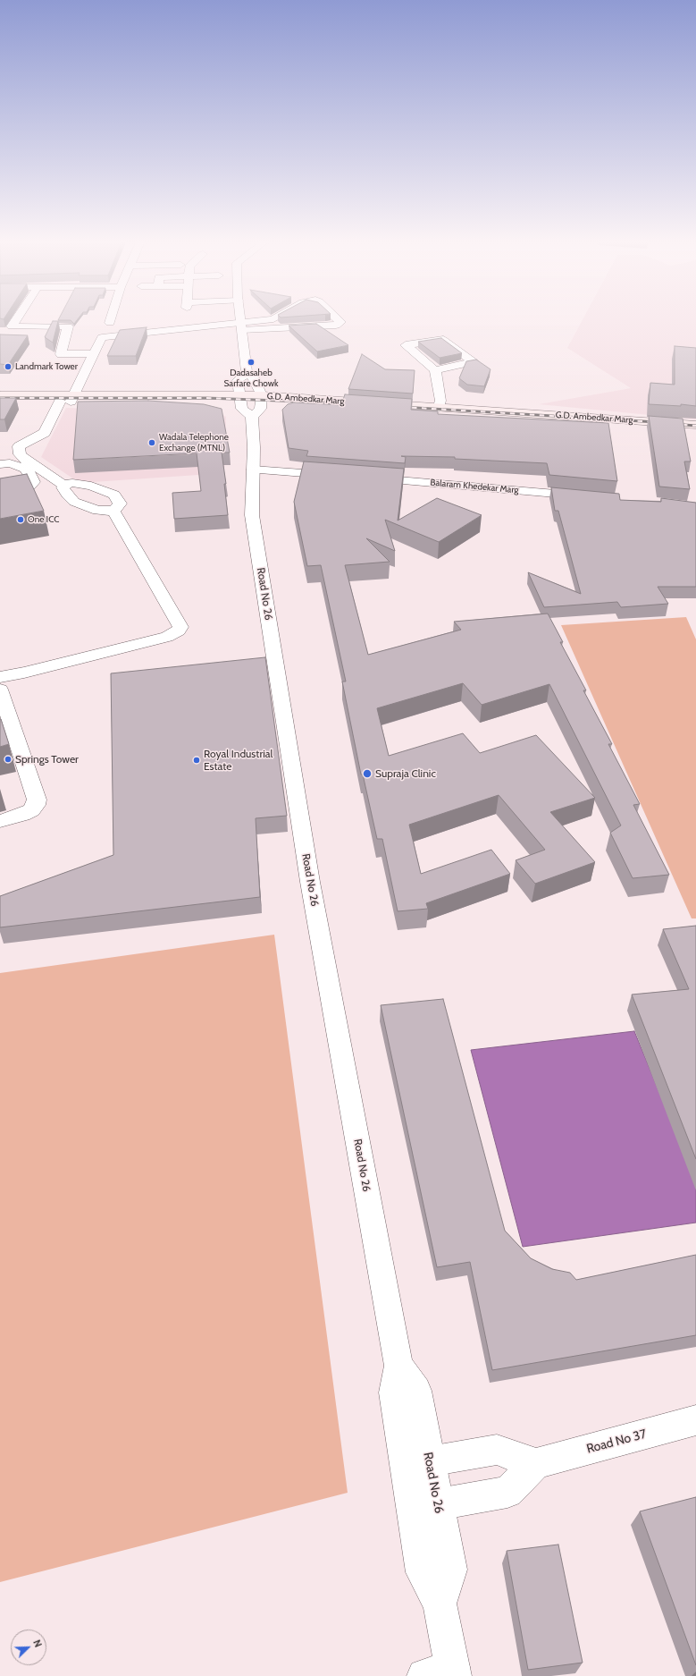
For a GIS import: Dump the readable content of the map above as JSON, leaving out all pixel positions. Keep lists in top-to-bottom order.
{
  "streets": {
    "main road": ["G.D. Ambedkar Marg"],
    "street": ["Balaram Khedekar Marg", "Road No 26", "Road No 37"]
  },
  "crossings": [
    ["G.D. Ambedkar Marg", "Road No 26"],
    ["Road No 26", "Road No 37"]
  ],
  "places": [
    "Dadasaheb Sarfare Chowk",
    "Landmark Tower",
    "Wadala Telephone Exchange (MTNL)",
    "One ICC",
    "Springs Tower",
    "Royal Industrial Estate",
    "Supraja Clinic"
  ],
  "north": "top right"
}
